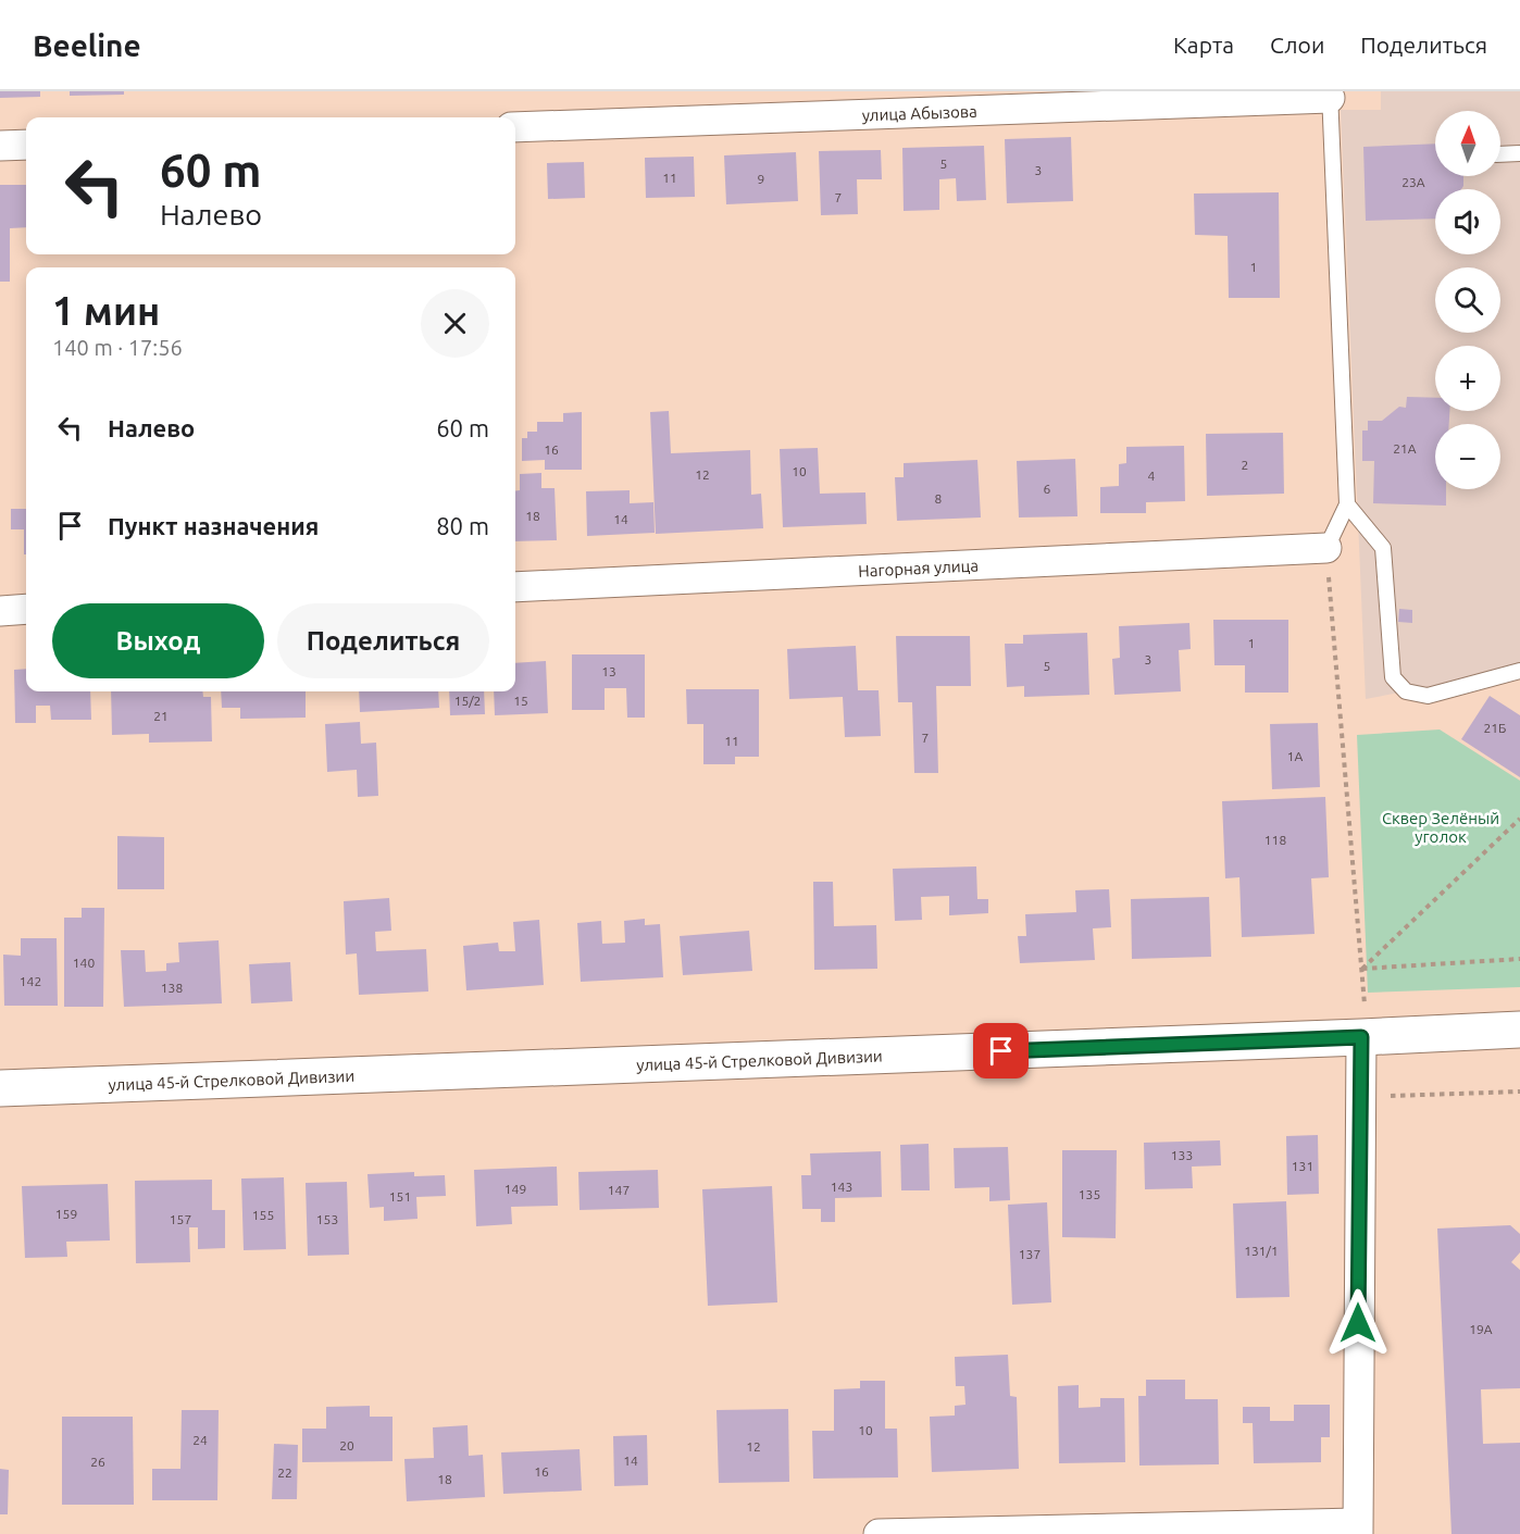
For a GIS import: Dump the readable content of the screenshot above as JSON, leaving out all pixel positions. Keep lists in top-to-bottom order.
{
  "streets": {
    "main road": ["улица 45-й Стрелковой Дивизии"],
    "street": ["улица Абызова", "Нагорная улица"]
  },
  "parks": ["Сквер Зелёный уголок"],
  "house_numbers": [
    "5",
    "3",
    "11",
    "9",
    "23А",
    "7",
    "1",
    "21А",
    "16",
    "2",
    "10",
    "12",
    "4",
    "6",
    "8",
    "18",
    "14",
    "1",
    "3",
    "5",
    "13",
    "15/2",
    "15",
    "21",
    "21Б",
    "7",
    "11",
    "1А",
    "118",
    "140",
    "142",
    "138",
    "133",
    "131",
    "143",
    "149",
    "147",
    "135",
    "151",
    "159",
    "155",
    "157",
    "153",
    "131/1",
    "137",
    "19А",
    "10",
    "24",
    "20",
    "12",
    "14",
    "26",
    "16",
    "22",
    "18"
  ],
  "north": "top",
  "page": {
    "header": "Beeline",
    "nav": ["Карта", "Слои", "Поделиться"],
    "map_buttons": ["+", "−"],
    "turn": ["60 m", "Налево"],
    "heading": ["1 мин", "140 m · 17:56"],
    "list": [
      {
        "name": "Налево",
        "value": "60 m"
      },
      {
        "name": "Пункт назначения",
        "value": "80 m"
      }
    ],
    "buttons": ["Выход", "Поделиться"]
  }
}
